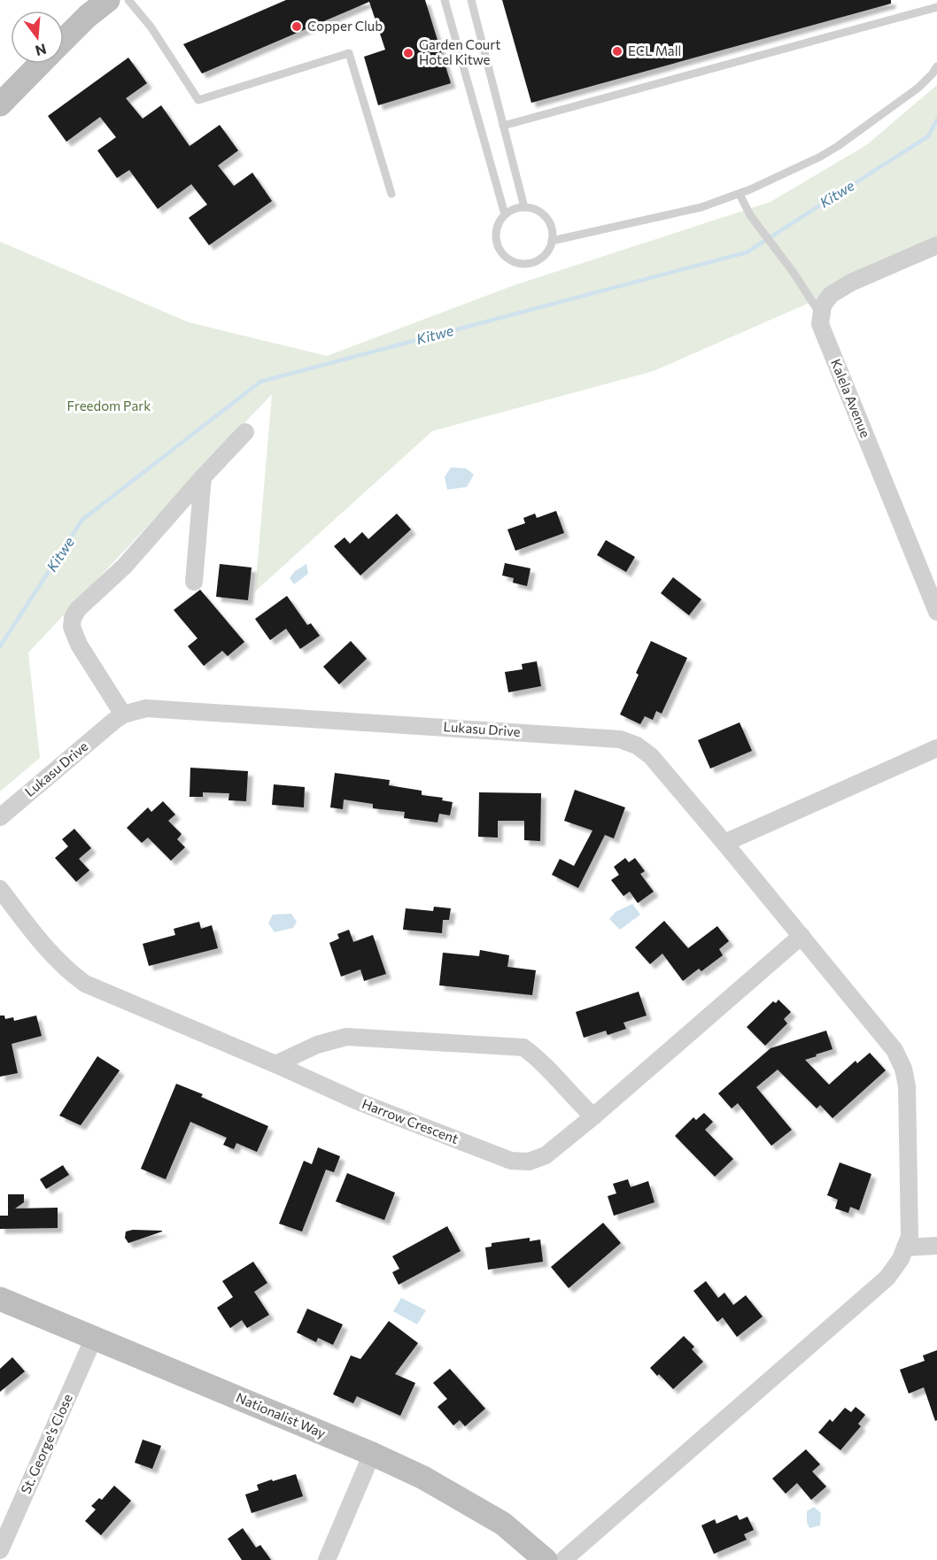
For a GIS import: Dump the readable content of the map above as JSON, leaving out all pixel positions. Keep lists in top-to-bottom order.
{
  "streets": {
    "street": [
      "Kalela Avenue",
      "Lukasu Drive",
      "Harrow Crescent",
      "Nationalist Way",
      "St. George's Close"
    ]
  },
  "crossings": [
    ["Lukasu Drive", "Harrow Crescent"],
    ["Nationalist Way", "St. George's Close"]
  ],
  "water": ["Kitwe"],
  "parks": ["Freedom Park"],
  "places": ["Copper Club", "ECL Mall", "Garden Court Hotel Kitwe"],
  "north": "bottom"
}
